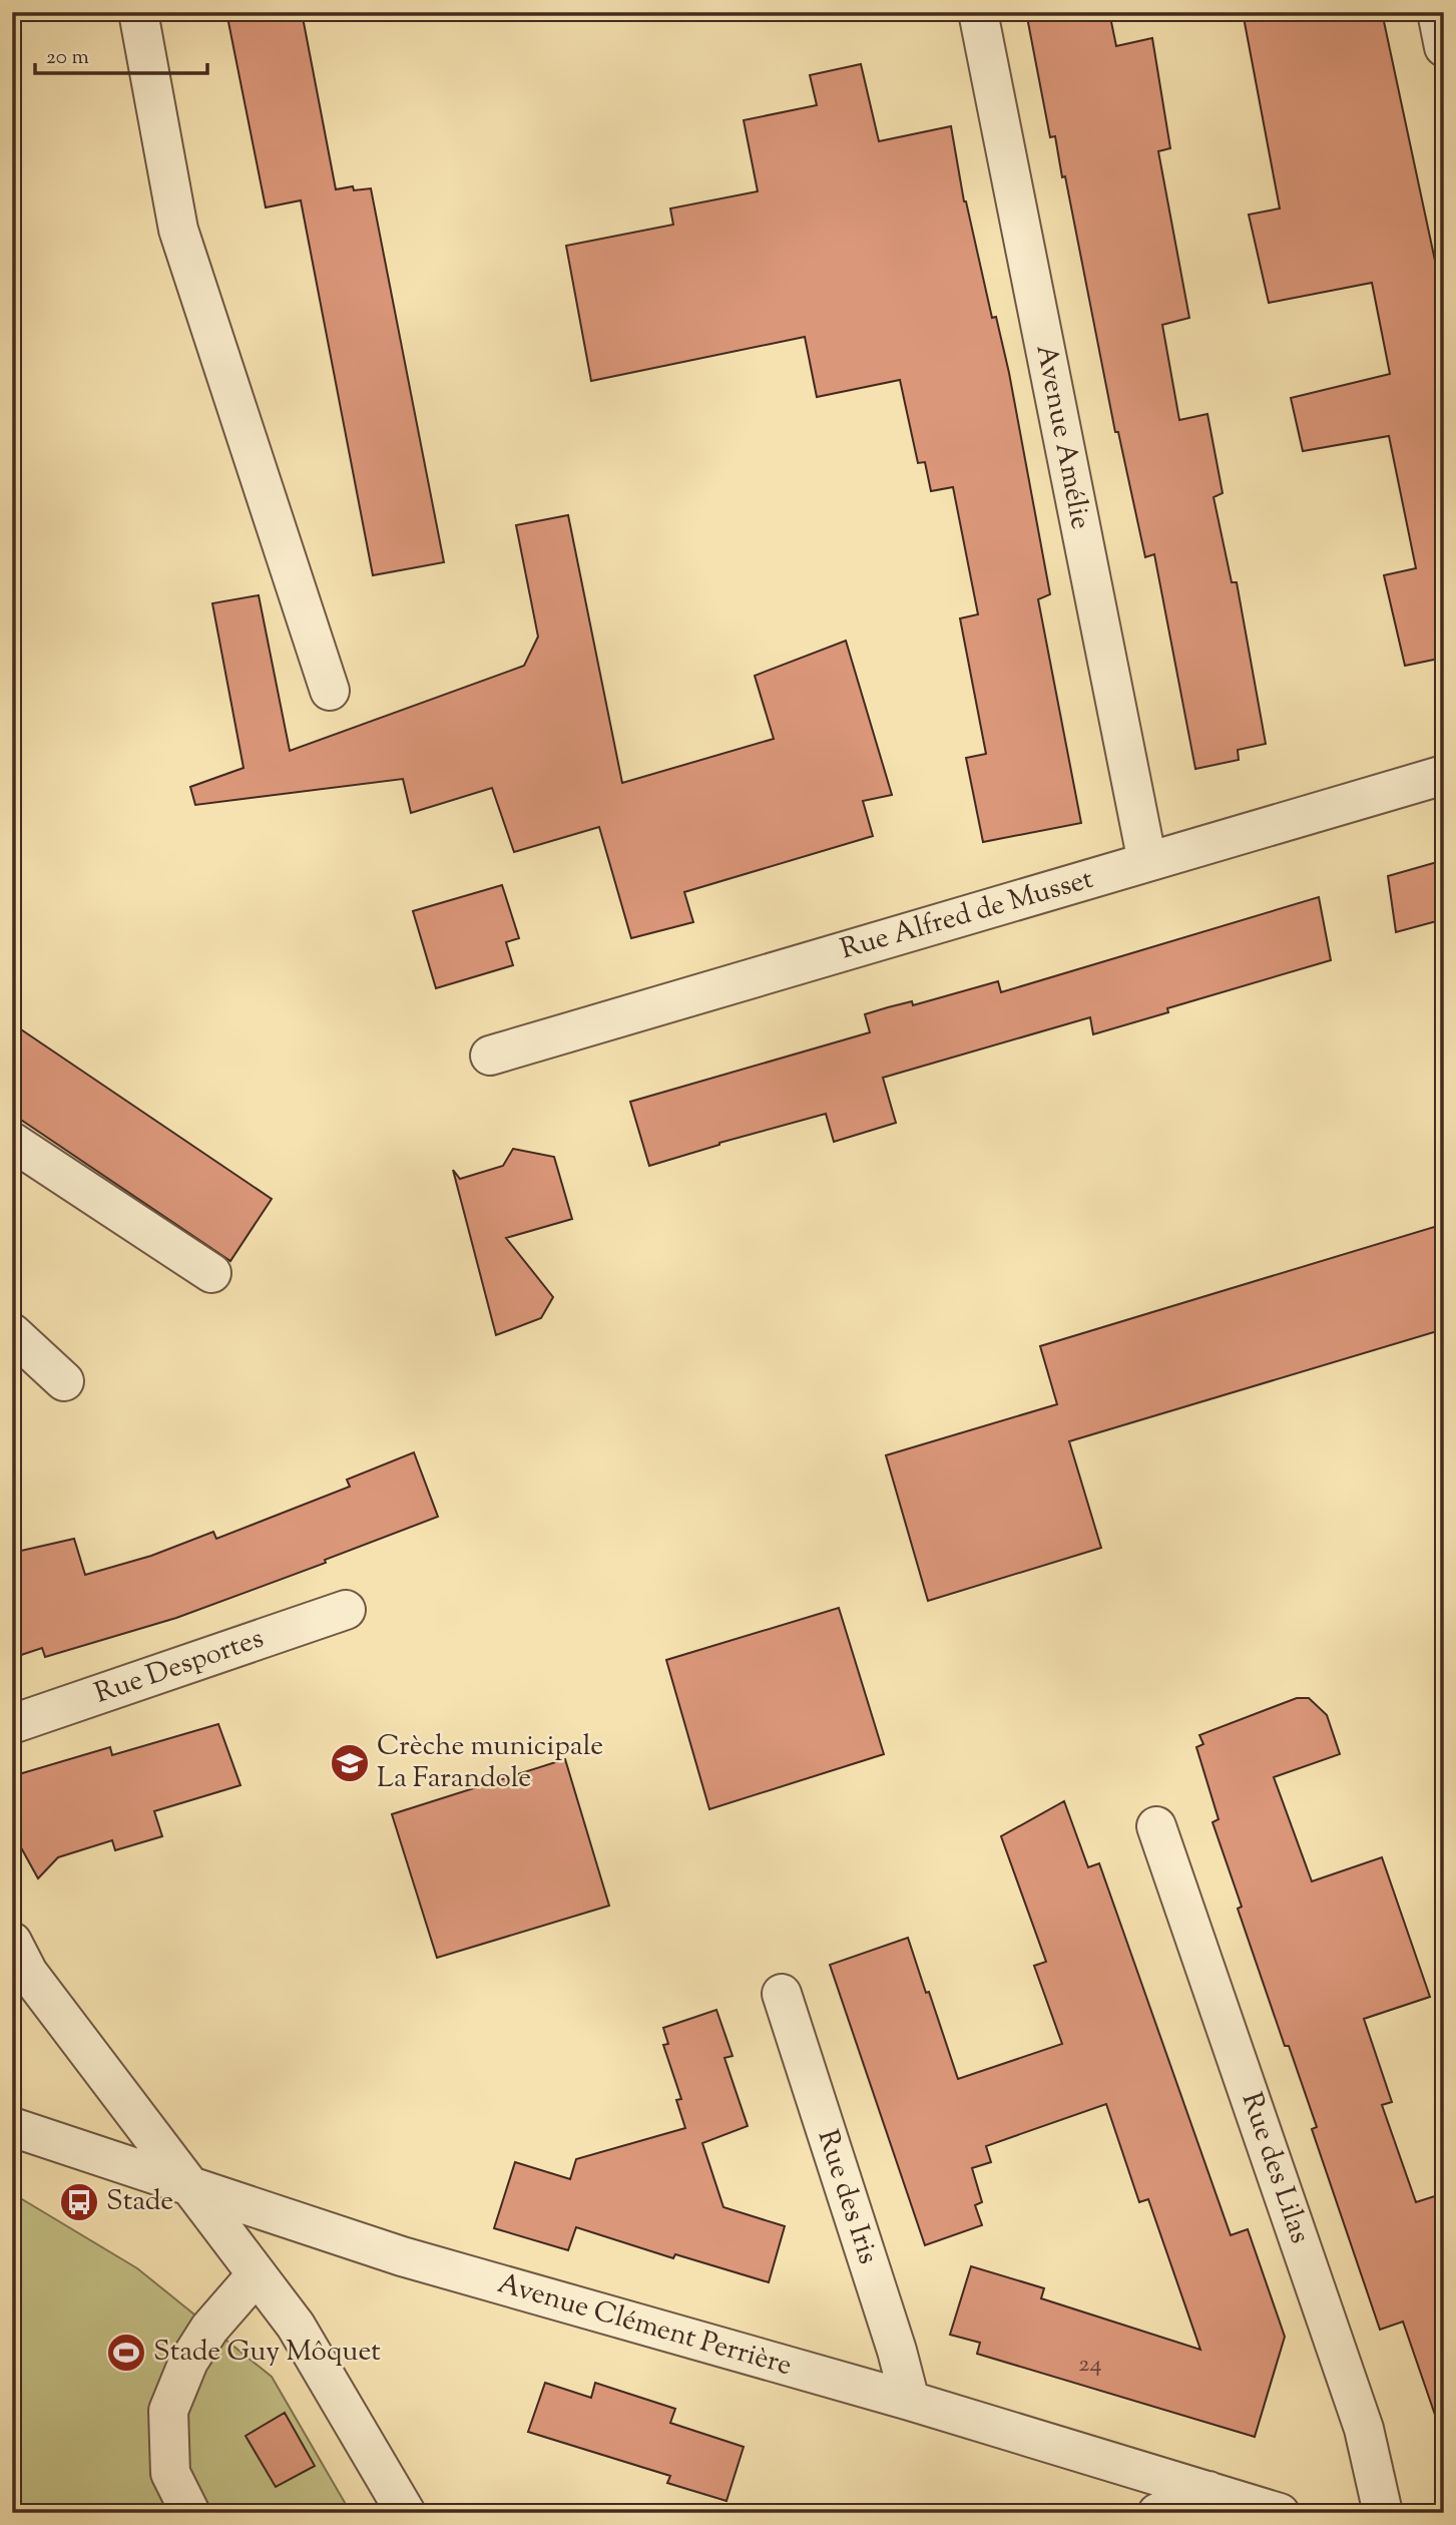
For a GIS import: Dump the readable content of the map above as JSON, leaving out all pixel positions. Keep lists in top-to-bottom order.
{
  "streets": {
    "street": [
      "Avenue Amélie",
      "Rue Alfred de Musset",
      "Rue Desportes",
      "Rue des Lilas",
      "Rue des Iris",
      "Avenue Clément Perrière"
    ]
  },
  "crossings": [
    ["Avenue Amélie", "Rue Alfred de Musset"],
    ["Rue des Iris", "Avenue Clément Perrière"]
  ],
  "places": {
    "school or university": ["Crèche municipale La Farandole"],
    "bus stop": ["Stade"],
    "sports": ["Stade Guy Môquet"]
  },
  "house_numbers": ["24"],
  "scale_bar": "20 m"
}
